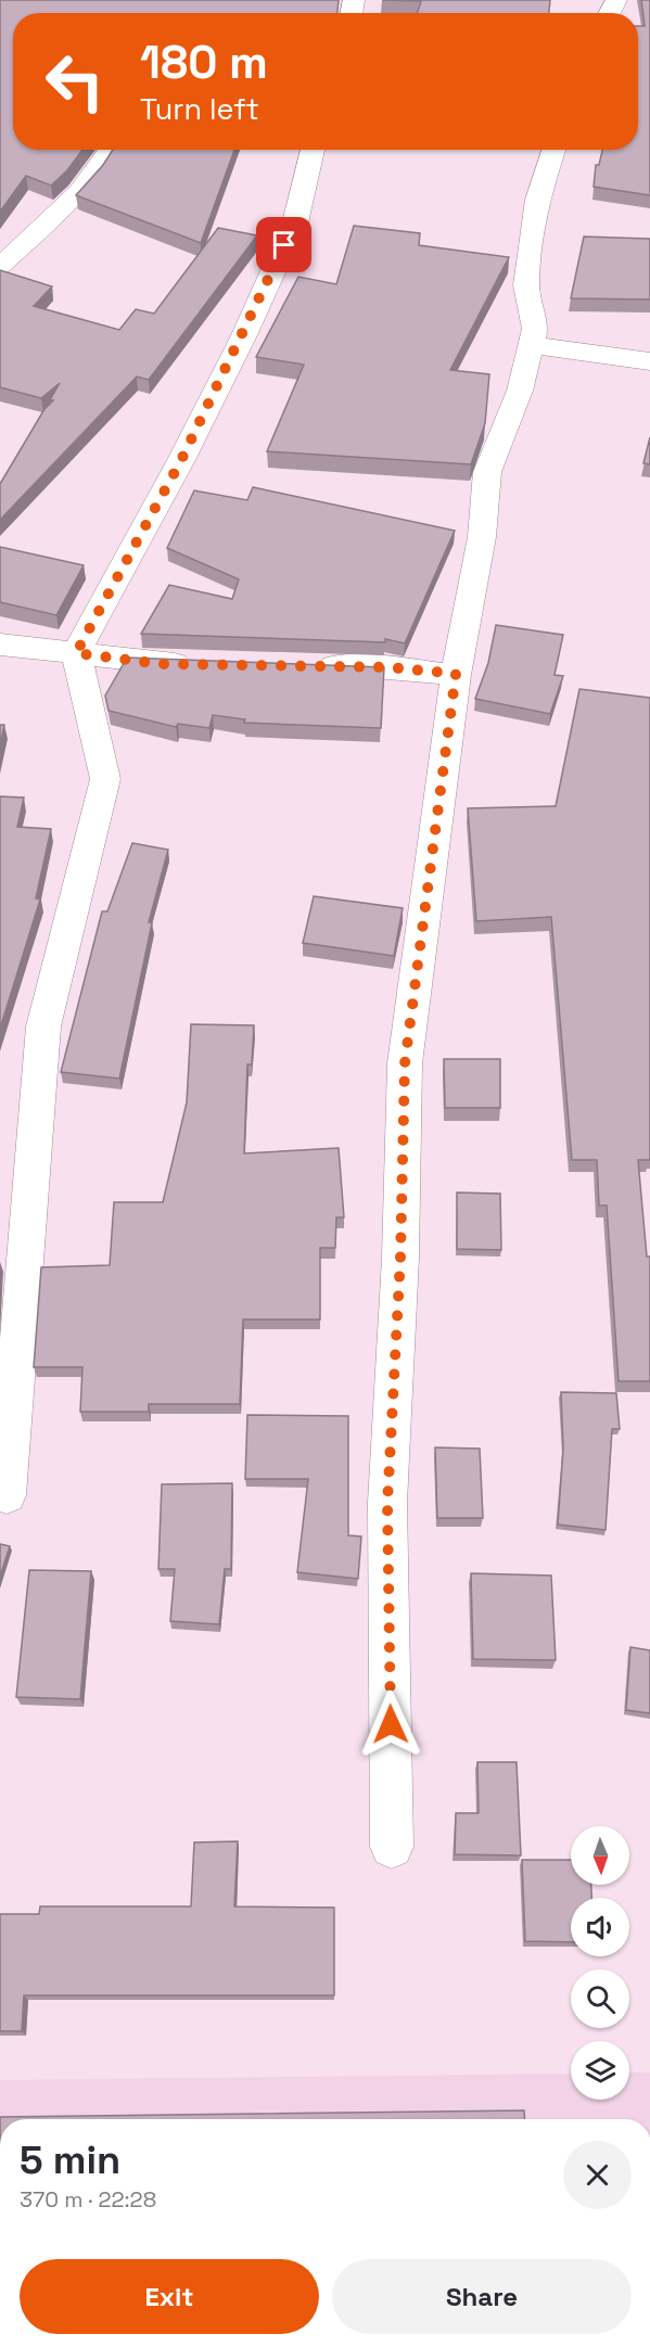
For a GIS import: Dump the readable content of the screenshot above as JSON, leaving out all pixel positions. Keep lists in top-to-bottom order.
{
  "north": "bottom",
  "page": {
    "turn": ["180 m", "Turn left"],
    "heading": ["5 min", "370 m · 22:28"],
    "buttons": ["Exit", "Share"]
  }
}
